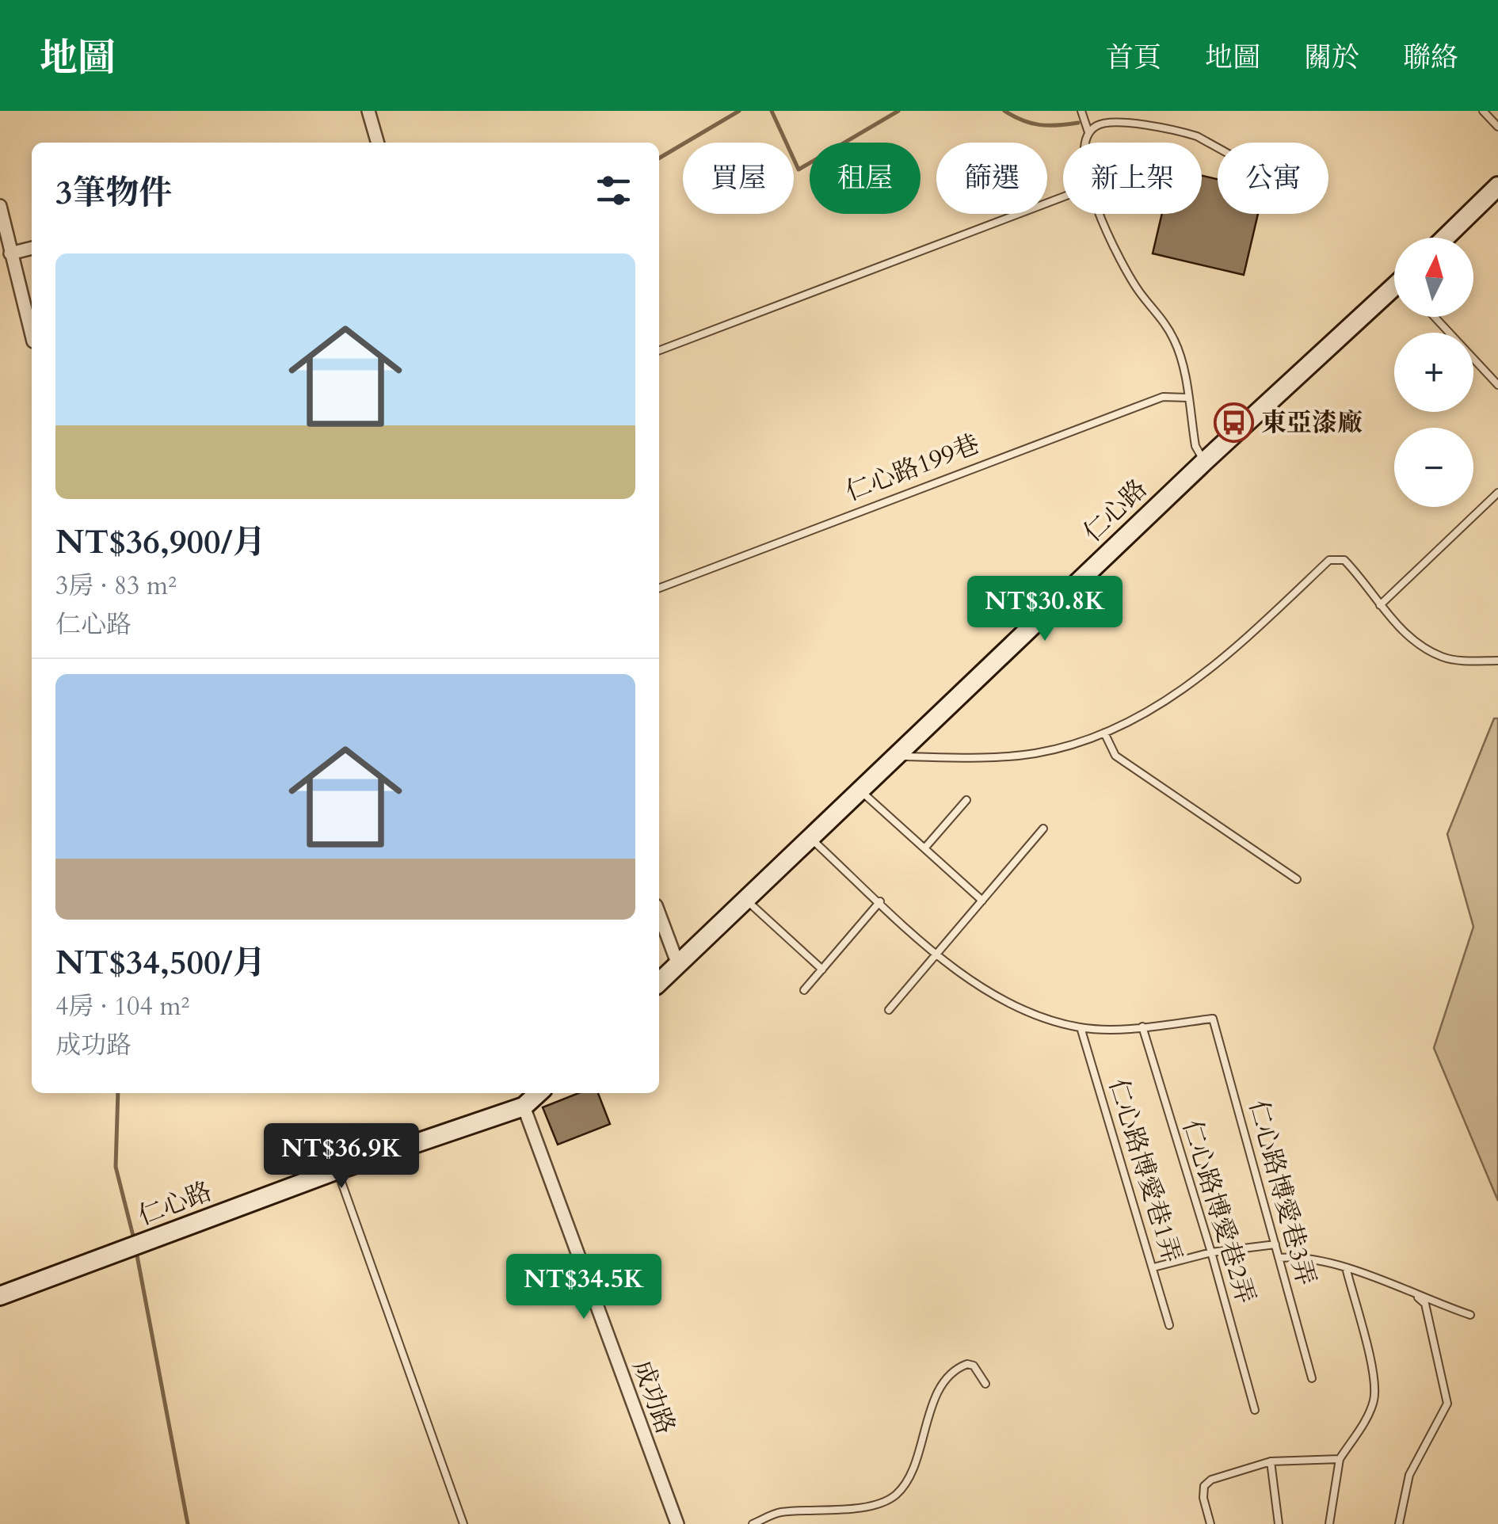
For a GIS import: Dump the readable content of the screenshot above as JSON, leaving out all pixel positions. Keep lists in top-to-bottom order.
{
  "streets": {
    "street": ["仁心路", "成功路"],
    "lane": [
      "仁心路199巷",
      "仁心路博愛巷1弄",
      "仁心路博愛巷3弄",
      "仁心路博愛巷2弄"
    ]
  },
  "crossings": [
    ["仁心路", "成功路"],
    ["仁心路博愛巷3弄", "仁心路博愛巷2弄"]
  ],
  "places": {
    "bus stop": ["東亞漆廠"]
  },
  "north": "top",
  "page": {
    "header": "地圖",
    "nav": [
      "首頁",
      "地圖",
      "關於",
      "聯絡"
    ],
    "chip": [
      "買屋",
      "租屋",
      "篩選",
      "新上架",
      "公寓"
    ],
    "heading": "3筆物件",
    "map_buttons": ["+", "−"],
    "list": [
      {
        "name": "NT$36,900/月",
        "note": "3房 · 83 m² · 仁心路"
      },
      {
        "name": "NT$34,500/月",
        "note": "4房 · 104 m² · 成功路"
      }
    ],
    "price": ["NT$30.8K", "NT$36.9K", "NT$34.5K"]
  }
}
